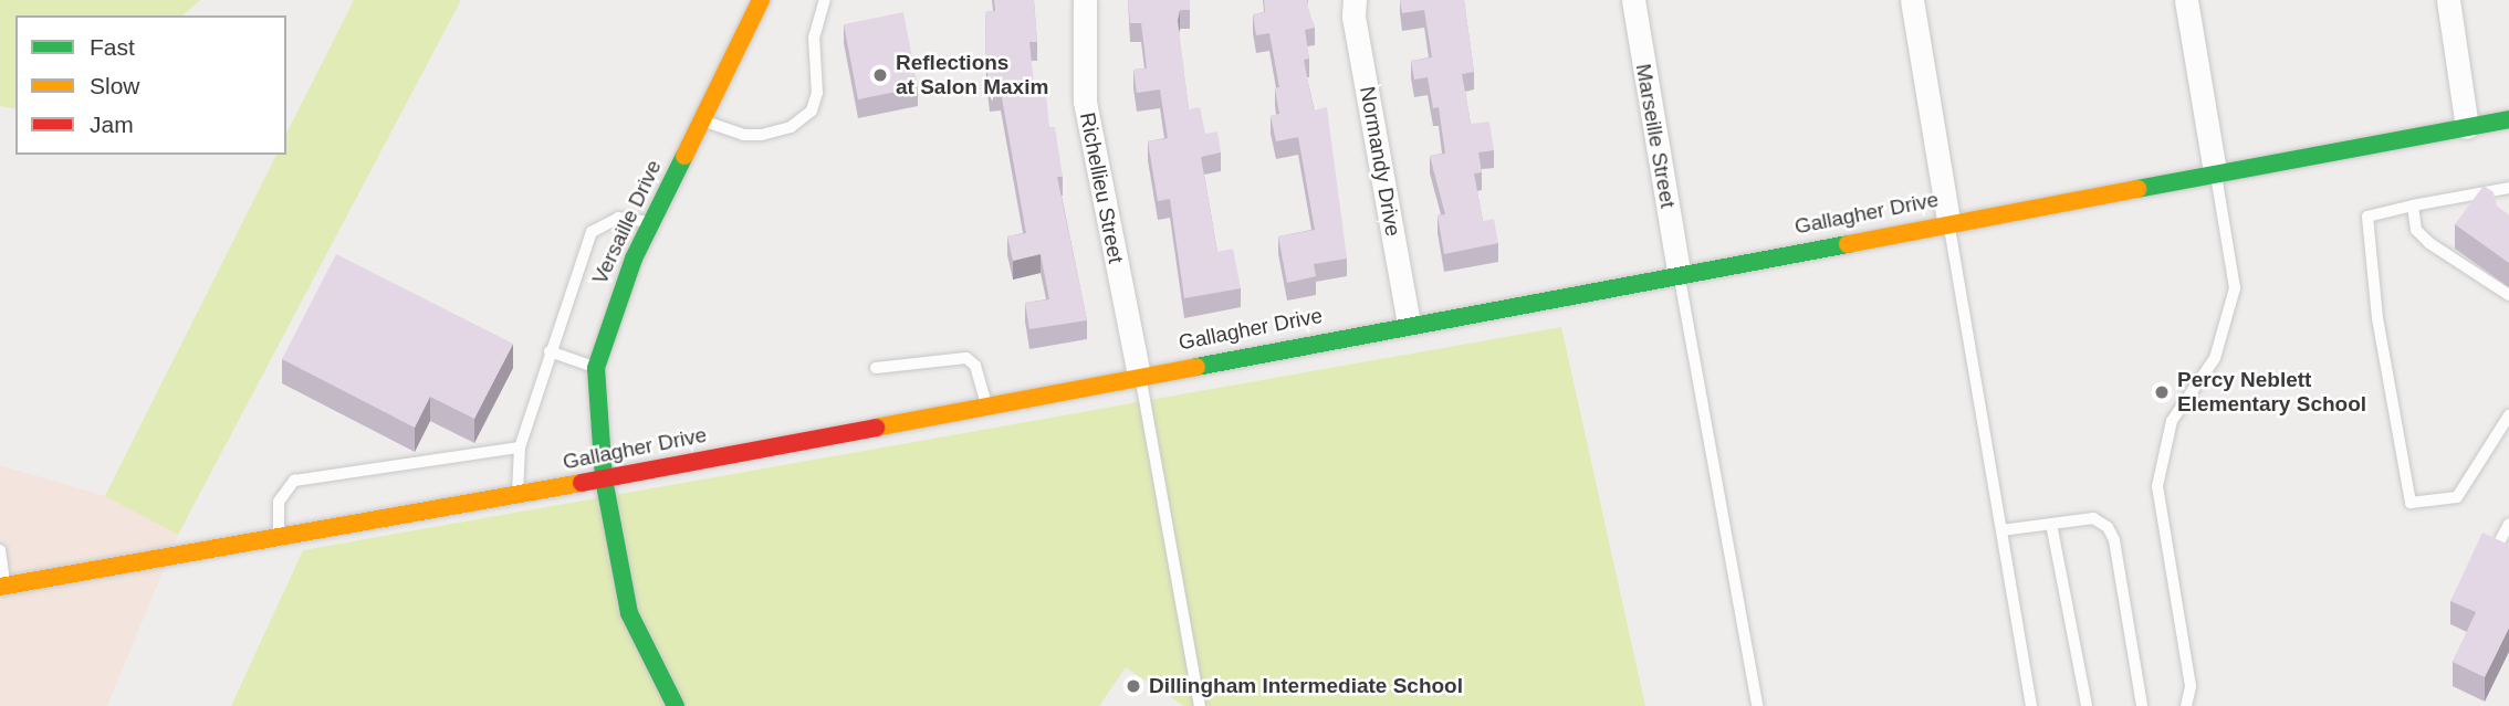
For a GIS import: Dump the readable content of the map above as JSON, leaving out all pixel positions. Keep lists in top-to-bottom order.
{
  "streets": {
    "street": [
      "Marseille Street",
      "Normandy Drive",
      "Richellieu Street",
      "Gallagher Drive",
      "Versaille Drive"
    ]
  },
  "crossings": [
    ["Marseille Street", "Gallagher Drive"],
    ["Normandy Drive", "Gallagher Drive"],
    ["Richellieu Street", "Gallagher Drive"],
    ["Gallagher Drive", "Versaille Drive"]
  ],
  "places": ["Reflections at Salon Maxim", "Percy Neblett Elementary School", "Dillingham Intermediate School"],
  "legend": ["Fast", "Slow", "Jam"]
}
